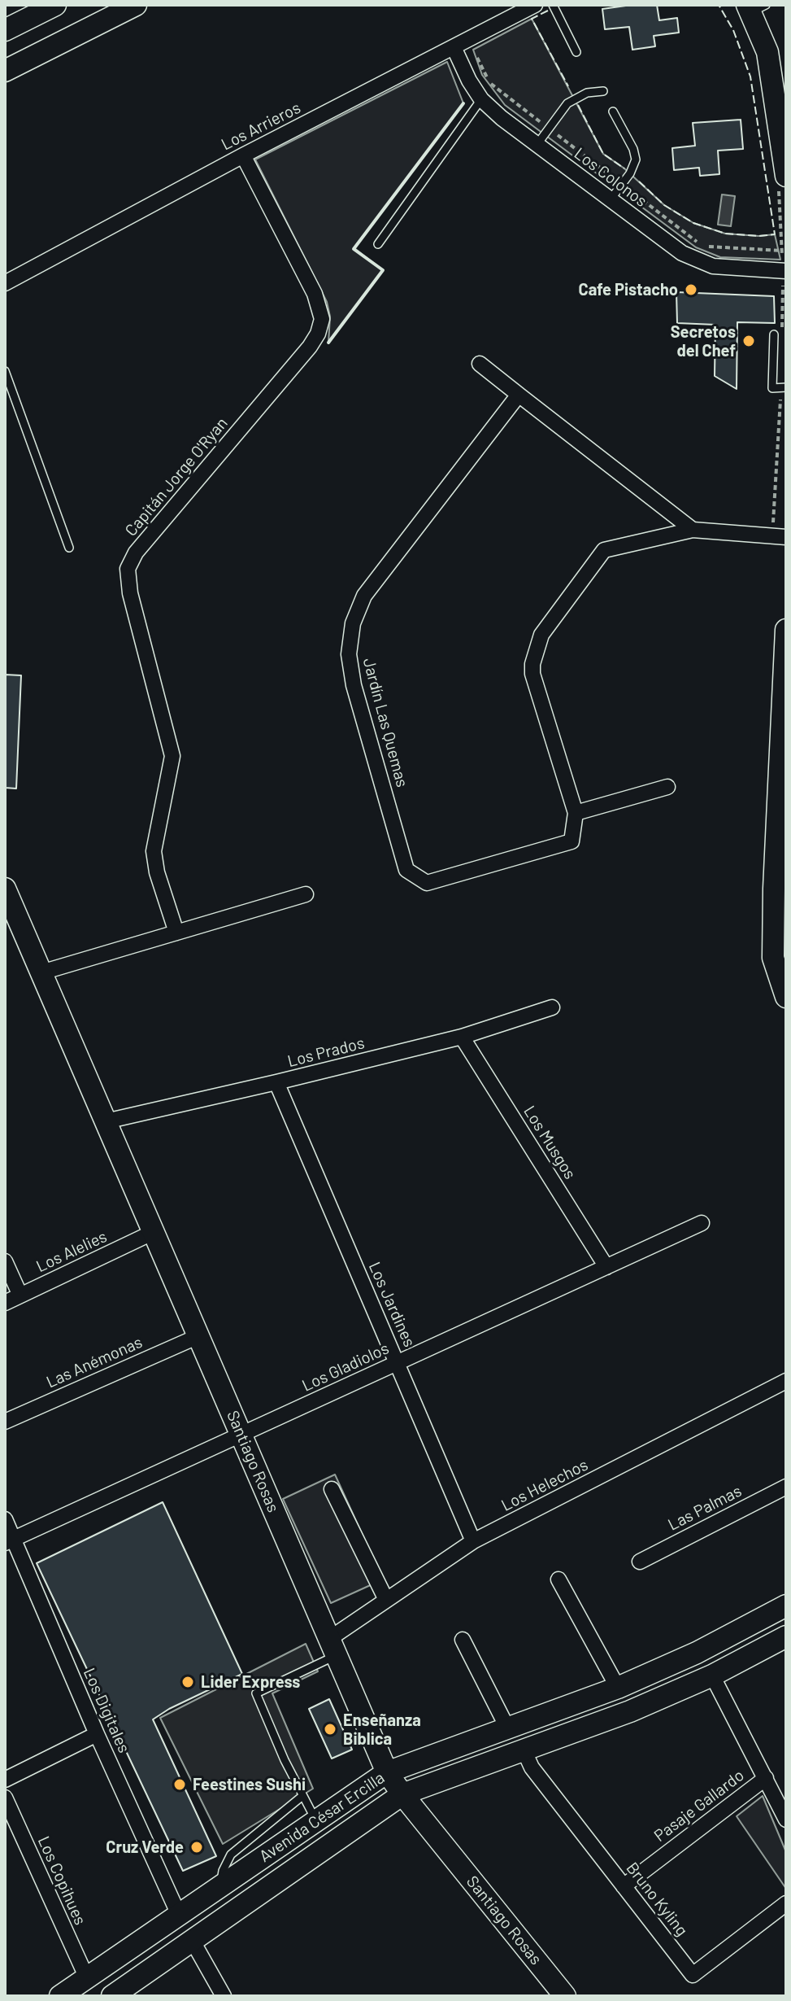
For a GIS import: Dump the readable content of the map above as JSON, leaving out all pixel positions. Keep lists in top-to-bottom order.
{
  "streets": {
    "main road": ["Santiago Rosas", "Avenida César Ercilla"],
    "street": [
      "Los Arrieros",
      "Los Colonos",
      "Capitán Jorge O'Ryan",
      "Jardín Las Quemas",
      "Los Prados",
      "Los Musgos",
      "Los Alelies",
      "Los Jardines",
      "Las Anémonas",
      "Los Gladiolos",
      "Los Helechos",
      "Las Palmas",
      "Los Digitales",
      "Pasaje Gallardo",
      "Los Copihues",
      "Bruno Kyling"
    ]
  },
  "crossings": [
    ["Los Arrieros", "Los Colonos"],
    ["Los Arrieros", "Capitán Jorge O'Ryan"],
    ["Los Prados", "Los Musgos"],
    ["Los Prados", "Los Jardines"],
    ["Los Prados", "Santiago Rosas"],
    ["Los Musgos", "Los Gladiolos"],
    ["Los Alelies", "Santiago Rosas"],
    ["Los Jardines", "Los Gladiolos"],
    ["Los Jardines", "Los Helechos"],
    ["Las Anémonas", "Santiago Rosas"],
    ["Los Gladiolos", "Santiago Rosas"],
    ["Los Gladiolos", "Los Digitales"],
    ["Santiago Rosas", "Los Helechos"],
    ["Santiago Rosas", "Avenida César Ercilla"],
    ["Los Digitales", "Avenida César Ercilla"],
    ["Pasaje Gallardo", "Bruno Kyling"],
    ["Avenida César Ercilla", "Los Copihues"],
    ["Avenida César Ercilla", "Bruno Kyling"]
  ],
  "places": [
    "Cafe Pistacho",
    "Secretos del Chef",
    "Lider Express",
    "Enseñanza Biblica",
    "Feestines Sushi",
    "Cruz Verde"
  ]
}
